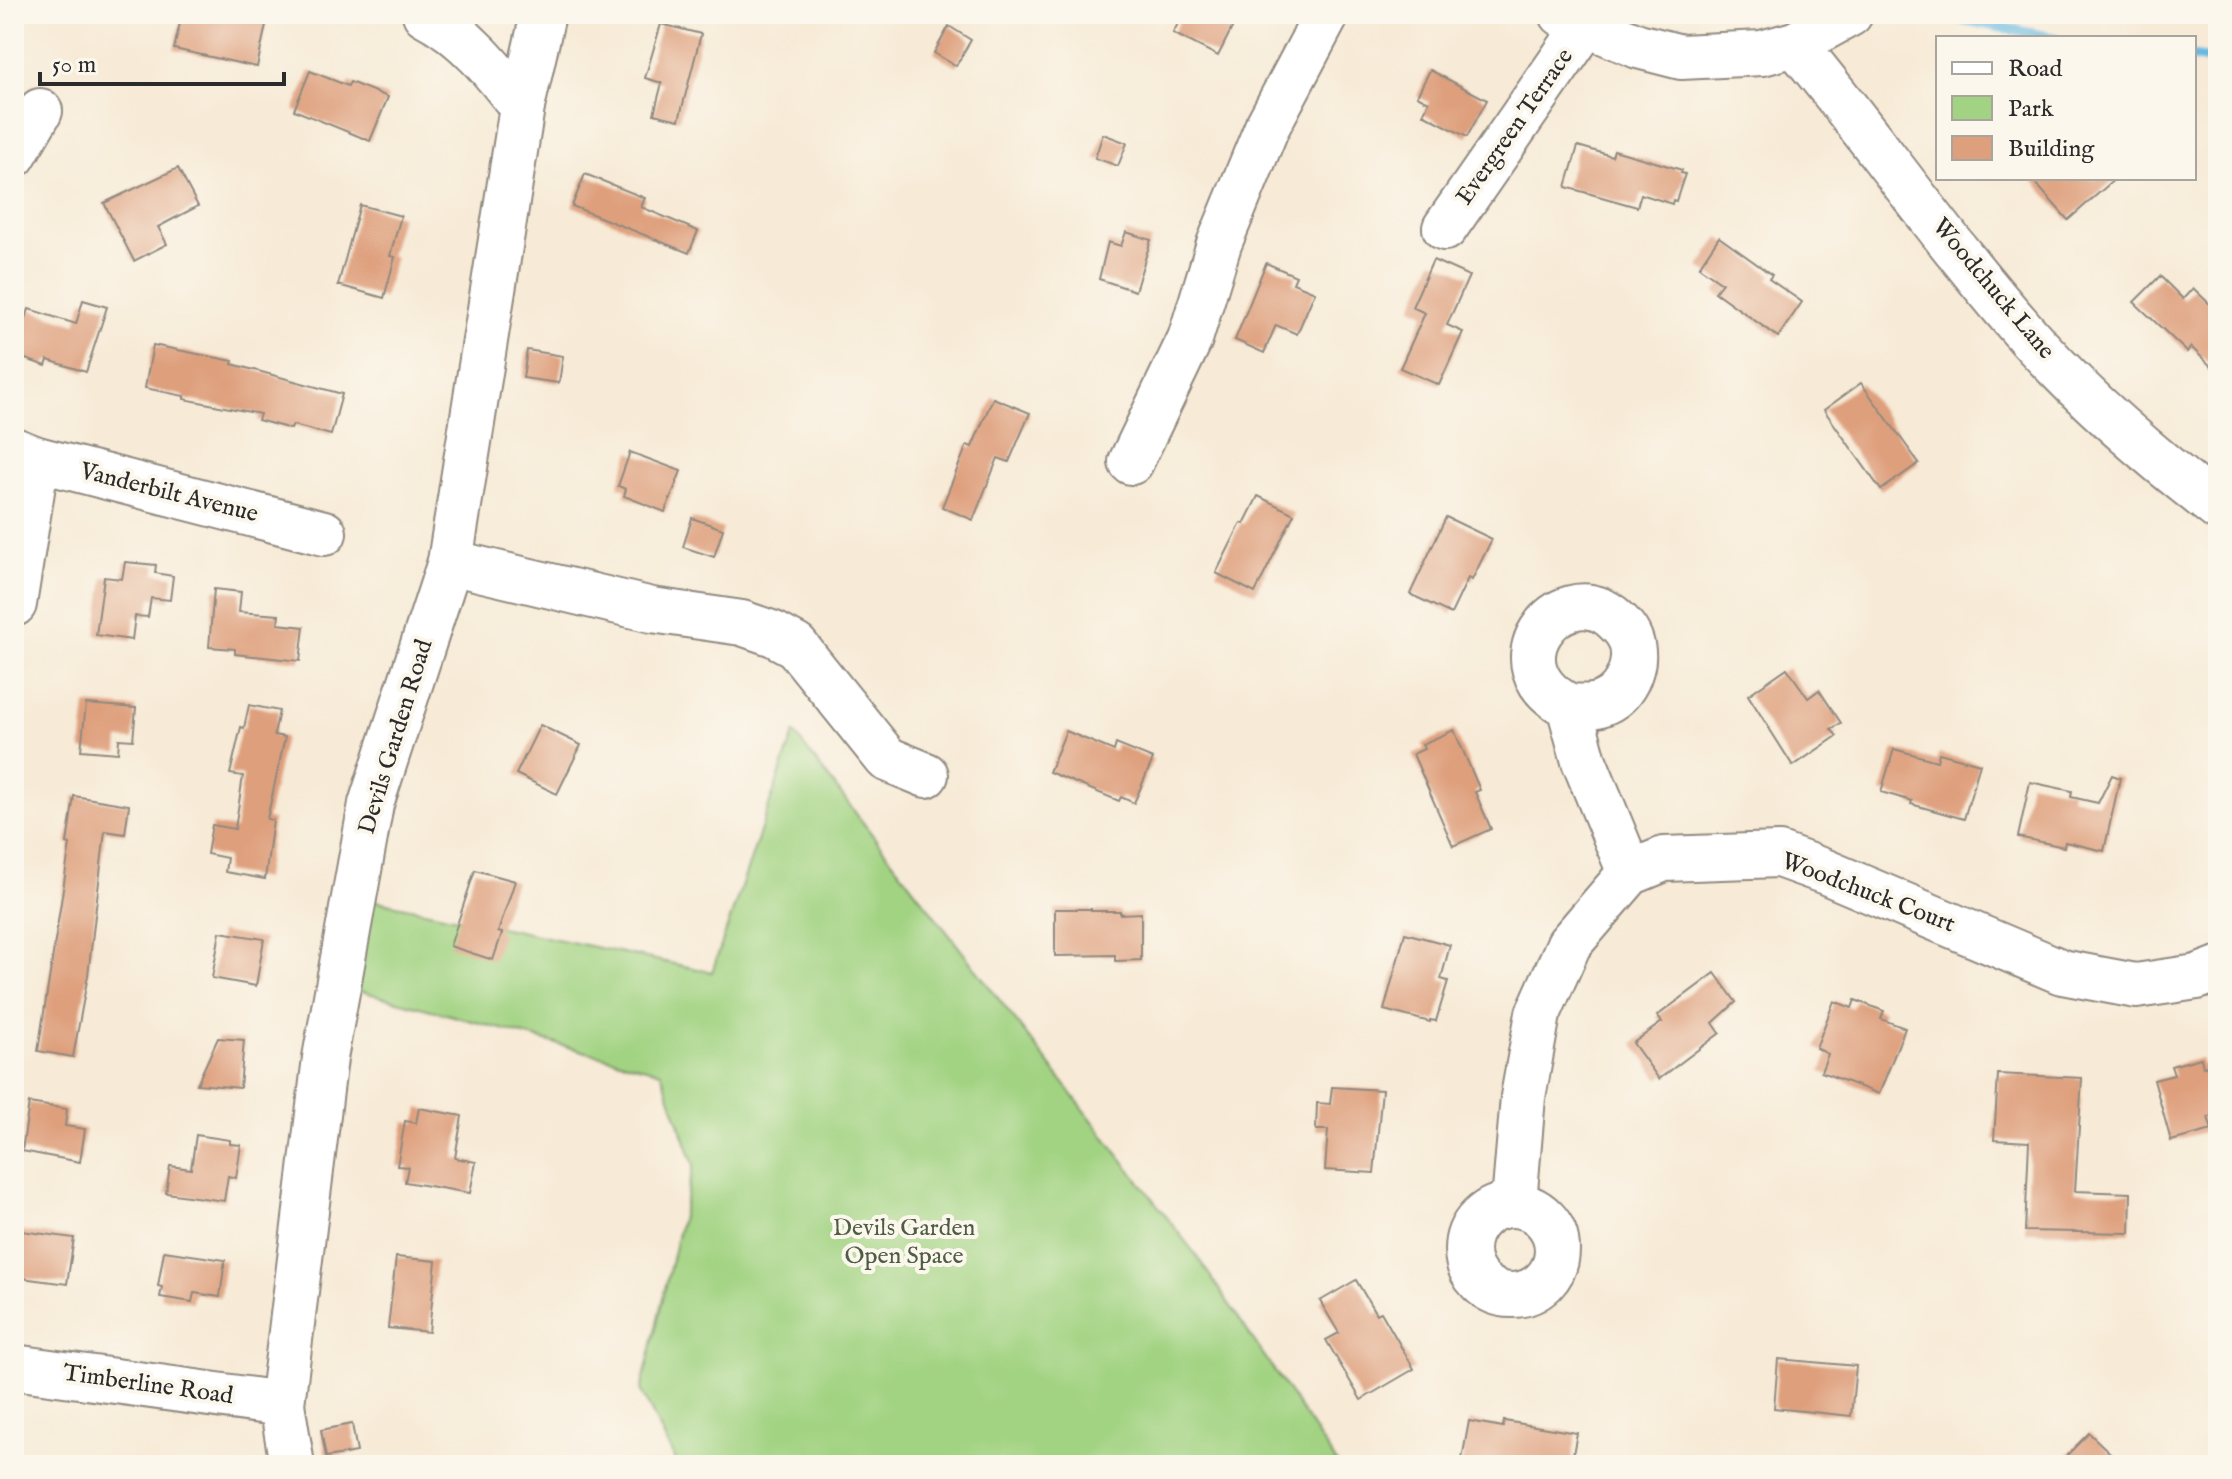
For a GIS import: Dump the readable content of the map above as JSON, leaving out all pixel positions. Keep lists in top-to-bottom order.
{
  "streets": {
    "street": [
      "Evergreen Terrace",
      "Woodchuck Lane",
      "Vanderbilt Avenue",
      "Devils Garden Road",
      "Woodchuck Court",
      "Timberline Road"
    ]
  },
  "crossings": [
    ["Devils Garden Road", "Timberline Road"]
  ],
  "parks": ["Devils Garden Open Space"],
  "legend": ["Road", "Park", "Building"],
  "scale_bar": "50 m"
}
